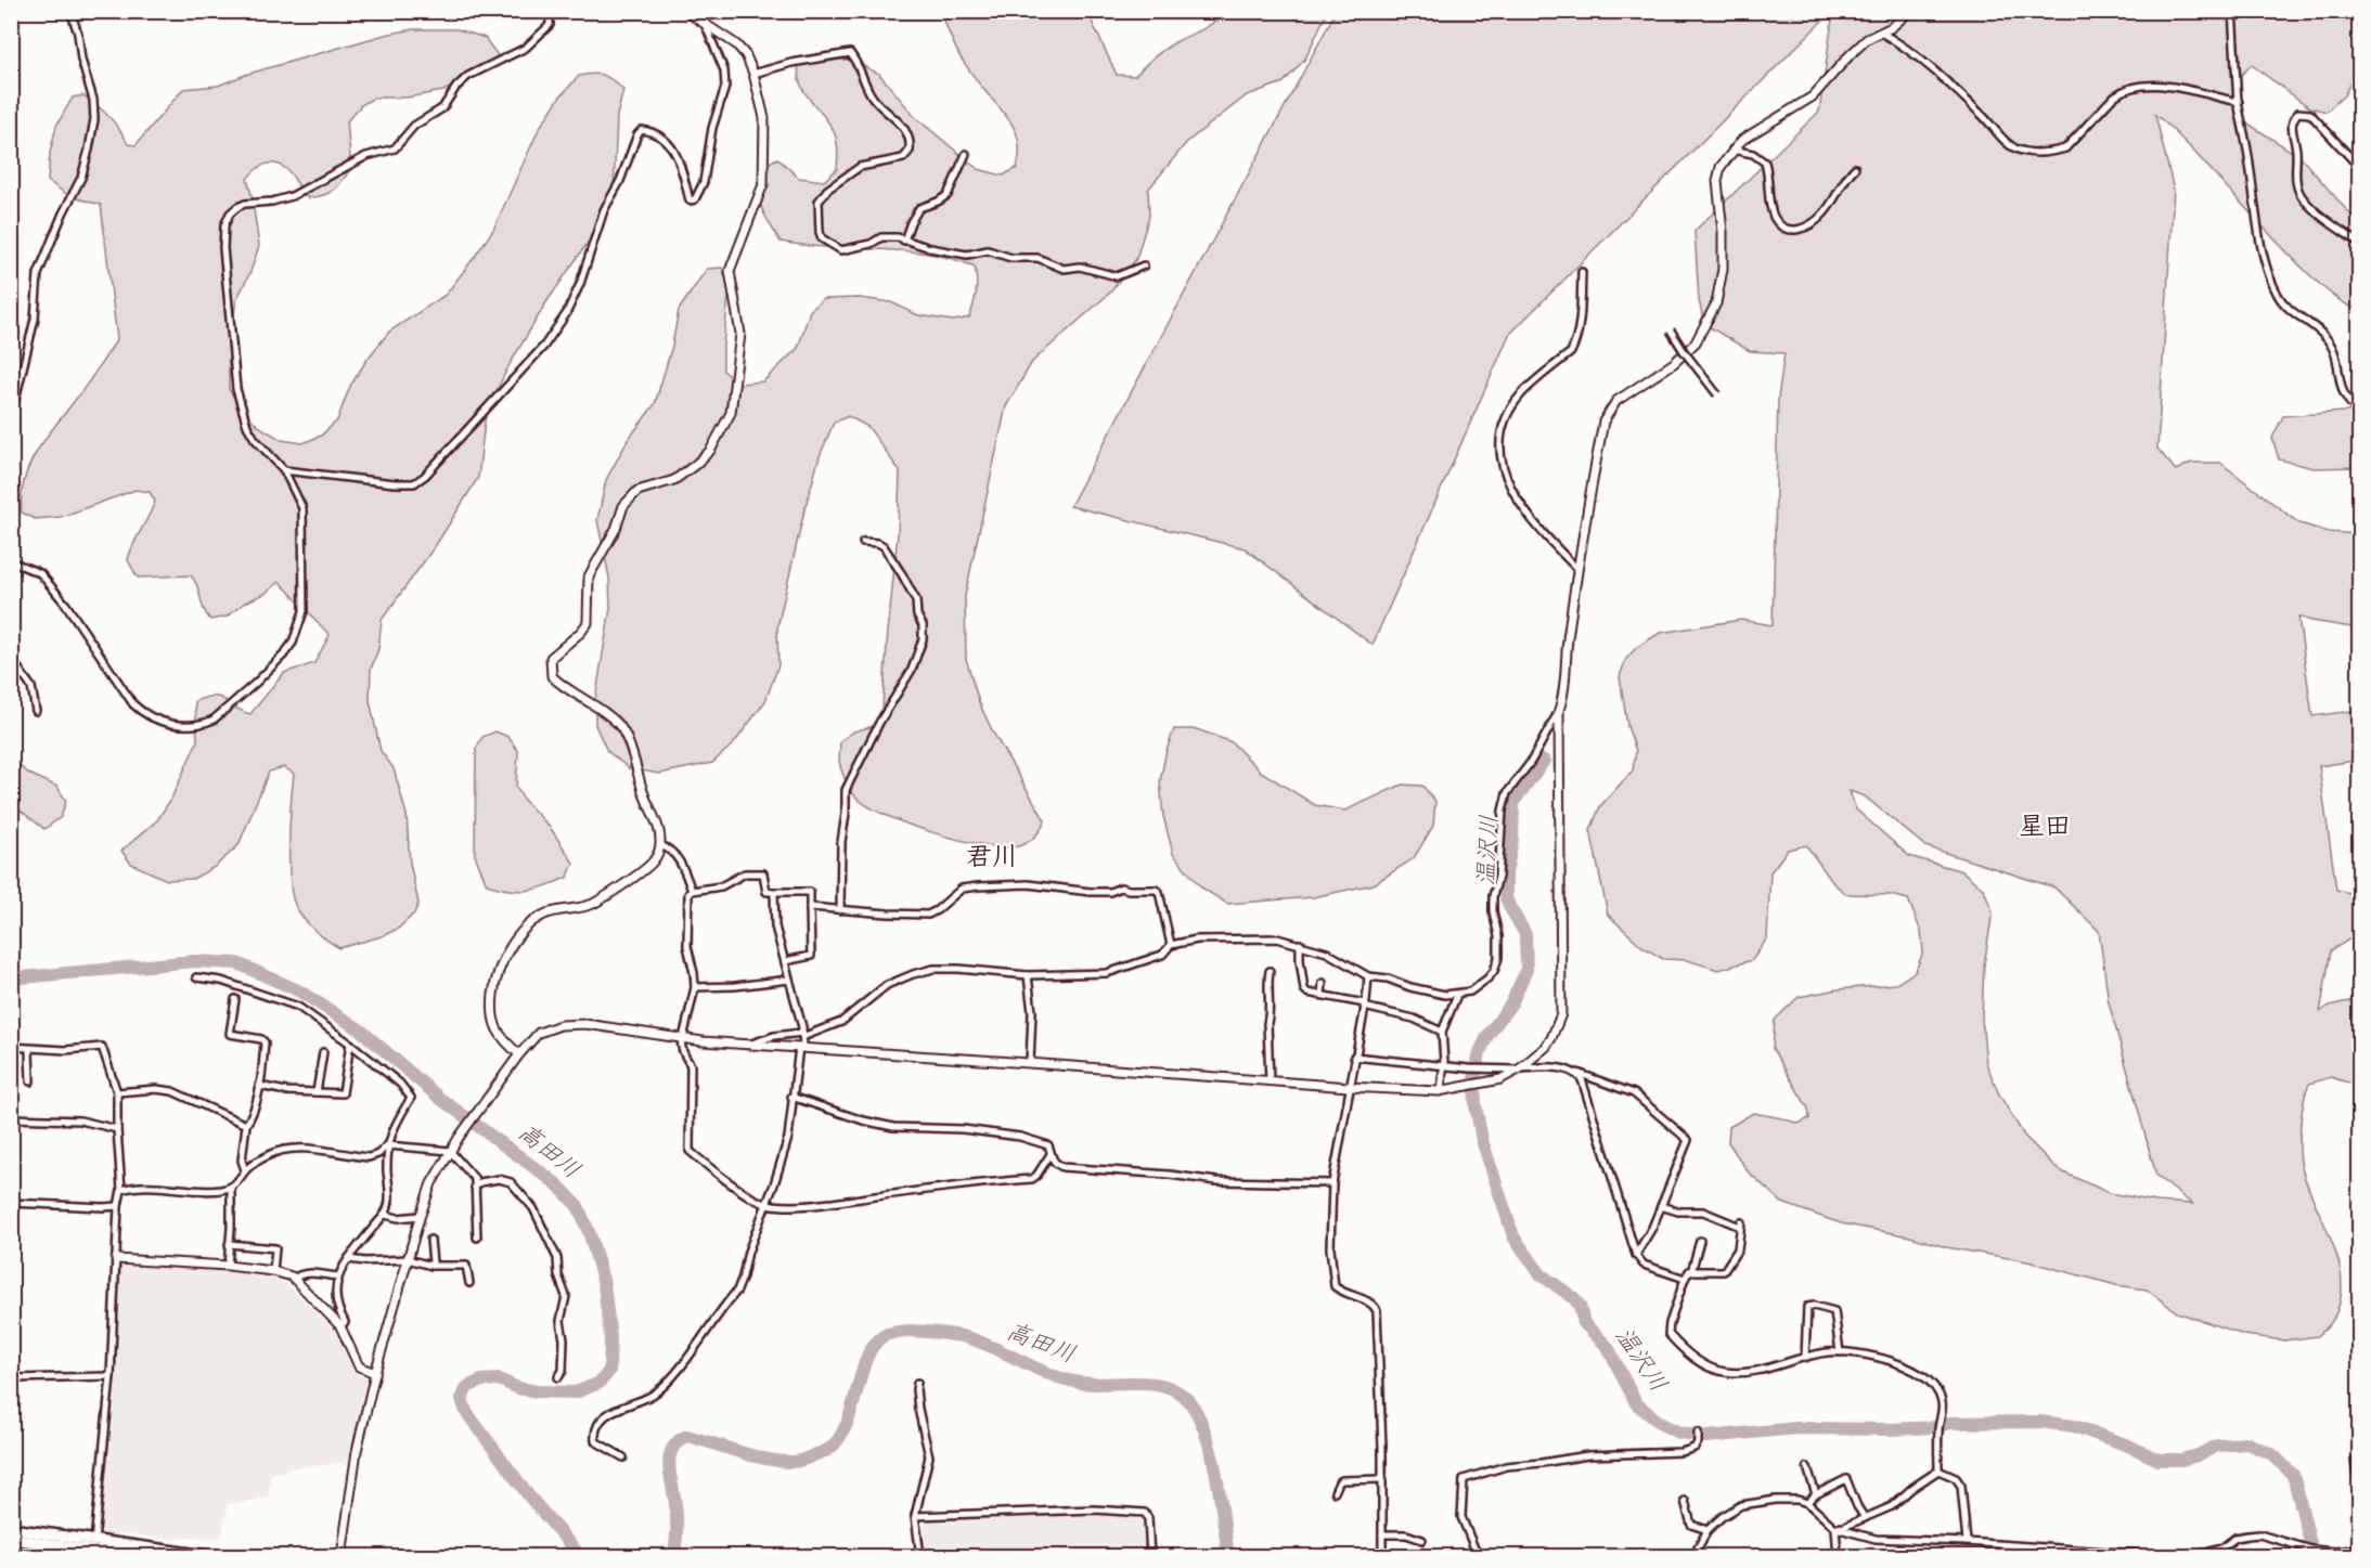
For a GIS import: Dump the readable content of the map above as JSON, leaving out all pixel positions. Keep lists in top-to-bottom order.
{
  "districts": ["星田", "君川"],
  "water": ["温沢川", "高田川"]
}
